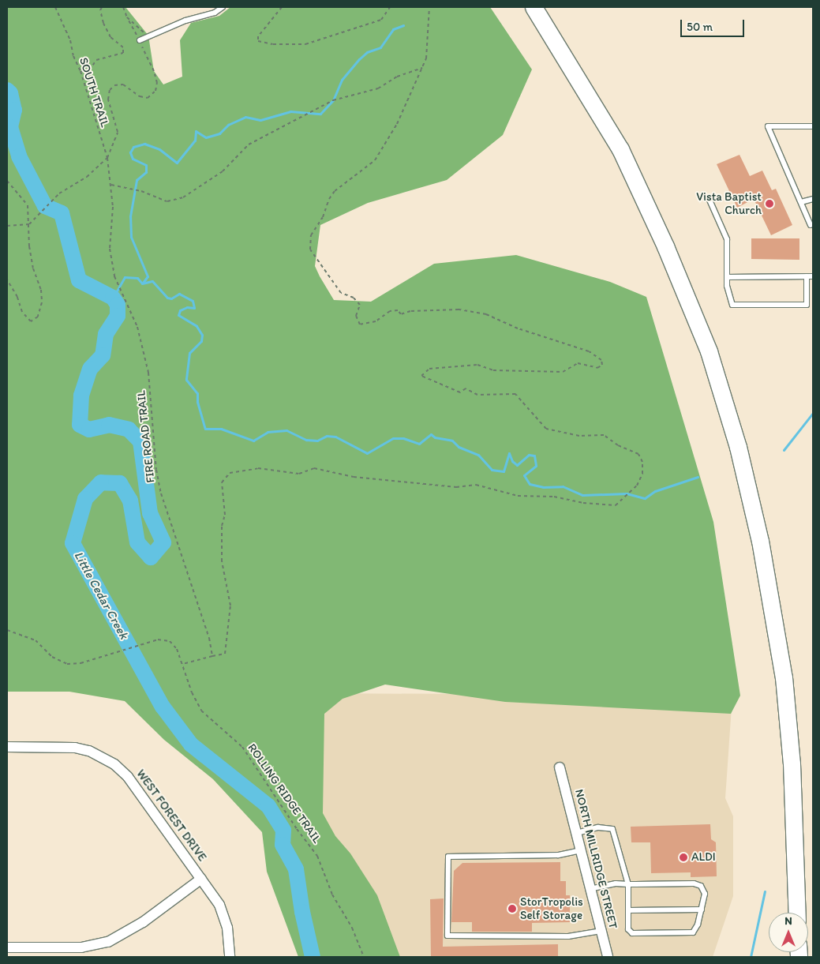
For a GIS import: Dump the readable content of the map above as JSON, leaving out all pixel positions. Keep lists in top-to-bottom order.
{
  "streets": {
    "street": ["WEST FOREST DRIVE", "NORTH MILLRIDGE STREET"],
    "path": ["SOUTH TRAIL", "FIRE ROAD TRAIL", "ROLLING RIDGE TRAIL"]
  },
  "crossings": [
    ["SOUTH TRAIL", "FIRE ROAD TRAIL"]
  ],
  "water": ["Little Cedar Creek"],
  "places": ["Vista Baptist Church", "ALDI", "StorTropolis Self Storage"],
  "scale_bar": "50 m",
  "north": "top"
}
